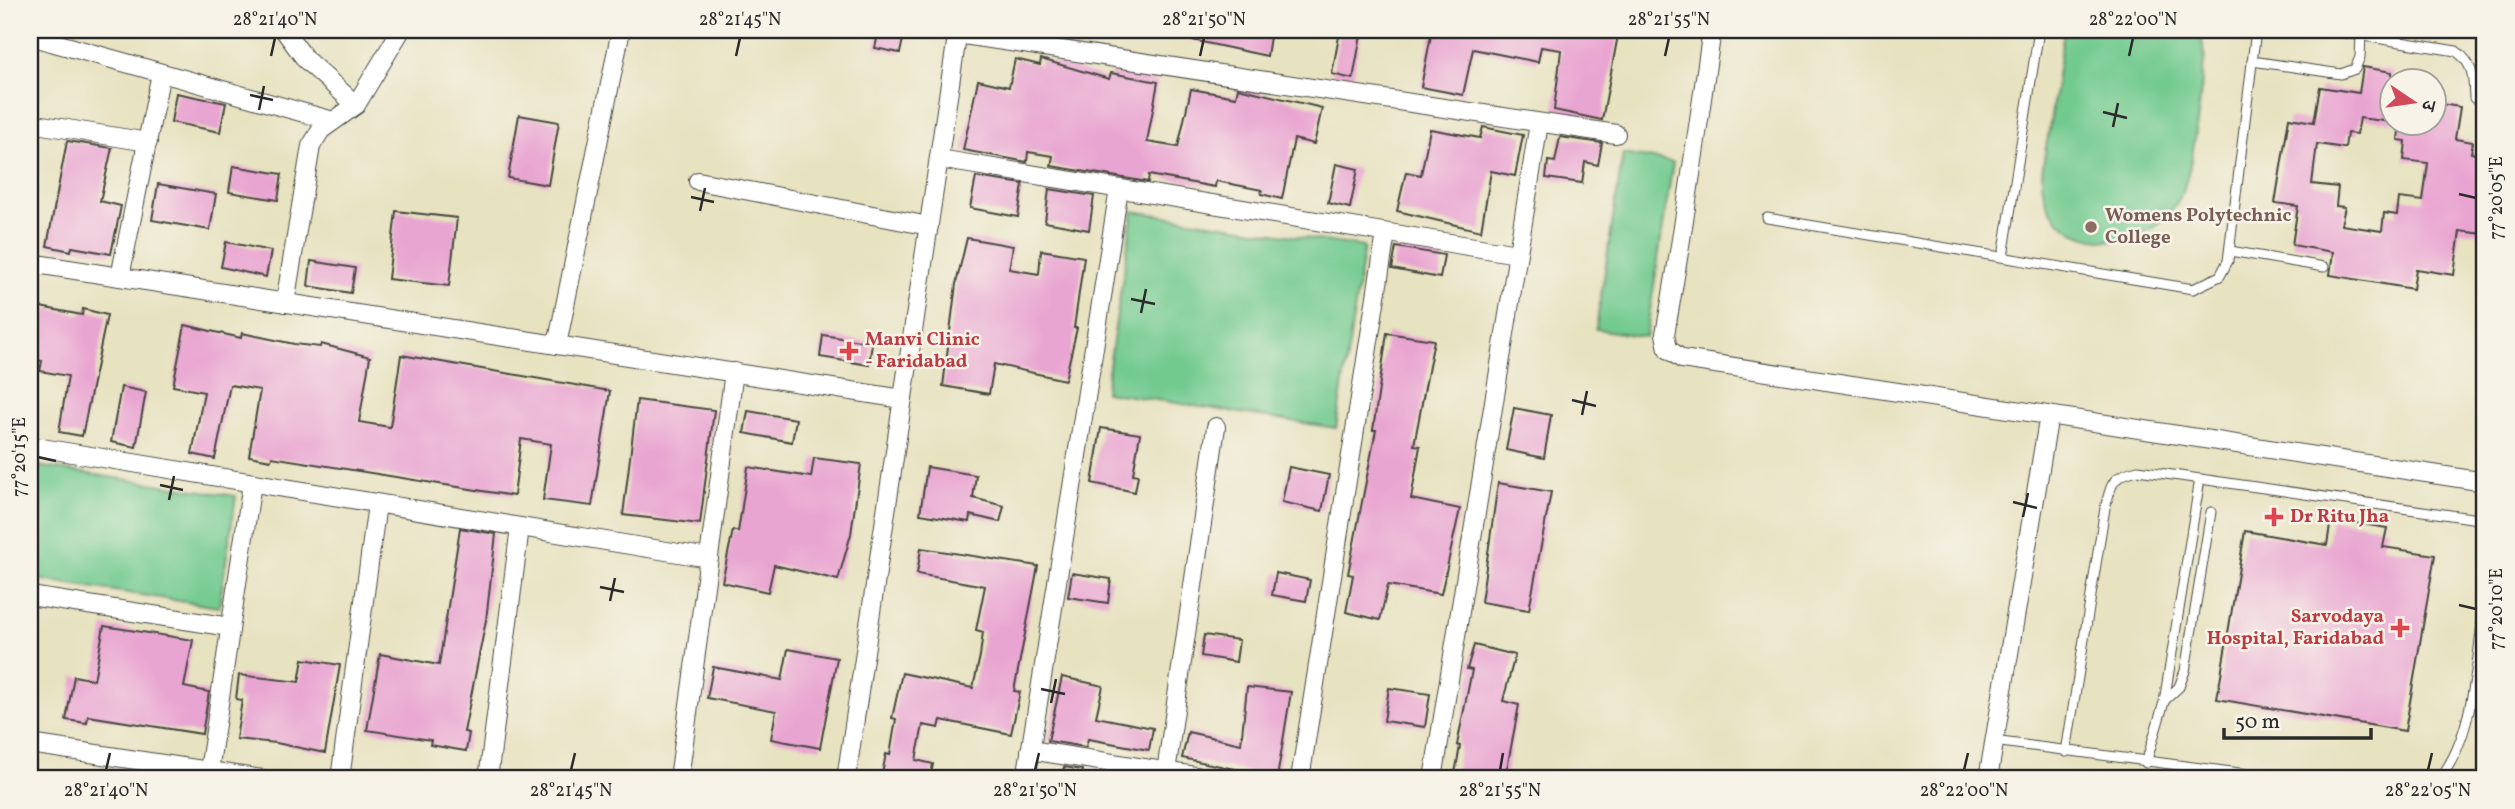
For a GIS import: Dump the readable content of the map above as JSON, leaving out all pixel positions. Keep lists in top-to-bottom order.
{
  "places": {
    "other": ["Womens Polytechnic College"],
    "health": ["Manvi Clinic - Faridabad", "Dr Ritu Jha", "Sarvodaya Hospital, Faridabad"]
  },
  "scale_bar": "50 m",
  "north": "right",
  "coordinates": [
    "28°21'40\"N",
    "28°21'45\"N",
    "28°21'50\"N",
    "28°21'55\"N",
    "28°22'00\"N",
    "77°20'05\"E",
    "77°20'15\"E",
    "77°20'10\"E",
    "28°22'05\"N"
  ]
}
